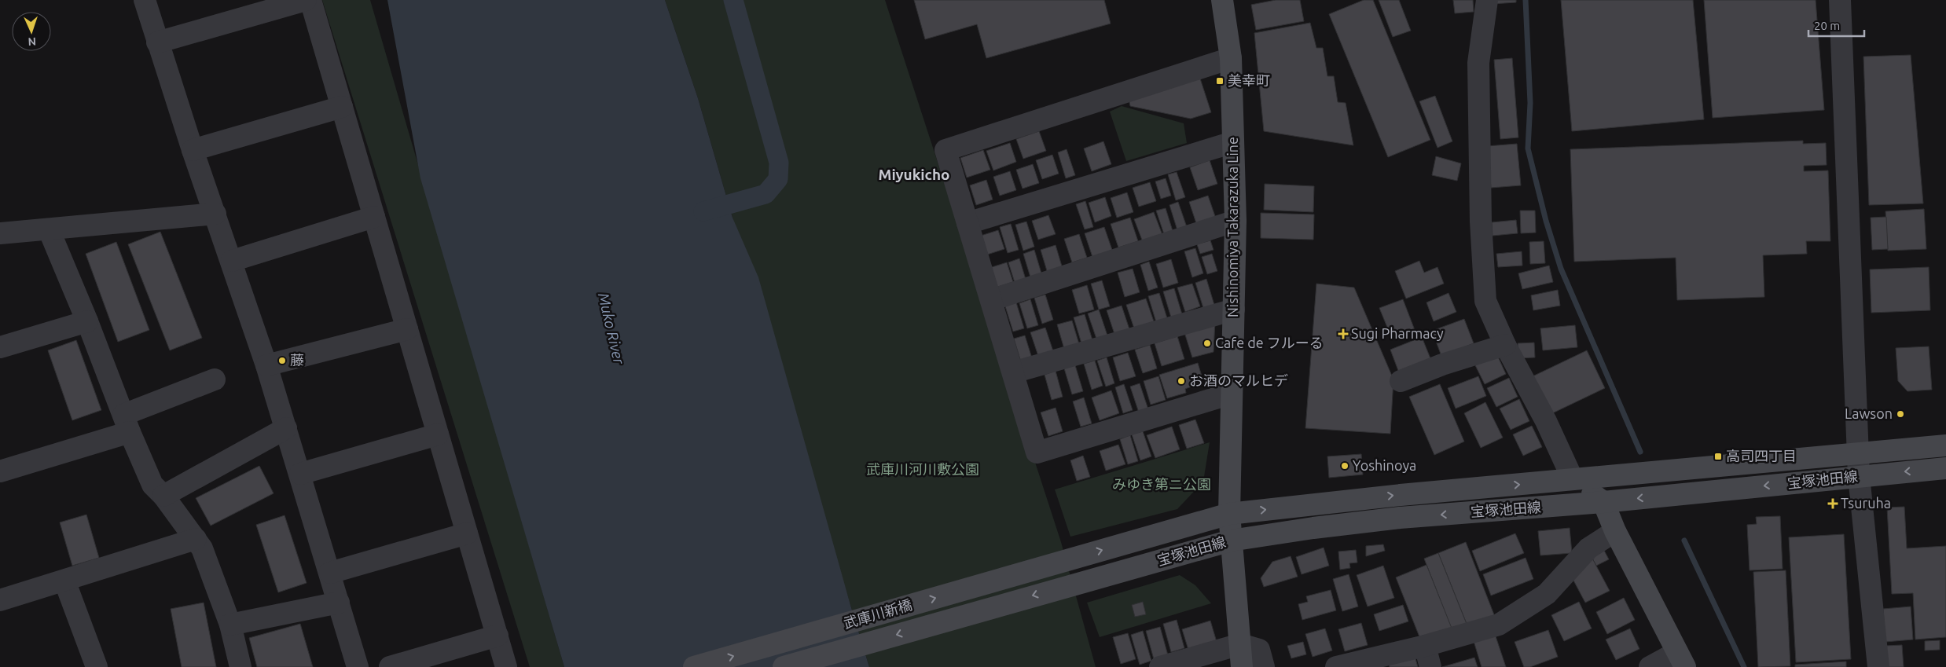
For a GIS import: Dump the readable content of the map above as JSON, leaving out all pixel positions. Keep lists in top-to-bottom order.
{
  "streets": {
    "street": ["Nishinomiya Takarazuka Line", "宝塚池田線", "武庫川新橋"]
  },
  "crossings": [
    ["Nishinomiya Takarazuka Line", "宝塚池田線"],
    ["Nishinomiya Takarazuka Line", "武庫川新橋"],
    ["宝塚池田線", "武庫川新橋"]
  ],
  "districts": ["Miyukicho"],
  "water": ["Muko River"],
  "parks": ["武庫川河川敷公園", "みゆき第ニ公園"],
  "places": {
    "transit": ["美幸町", "高司四丁目"],
    "health": ["Sugi Pharmacy", "Tsuruha"],
    "other": [
      "Cafe de フルーる",
      "藤",
      "お酒のマルヒデ",
      "Lawson",
      "Yoshinoya"
    ]
  },
  "scale_bar": "20 m",
  "north": "bottom"
}
